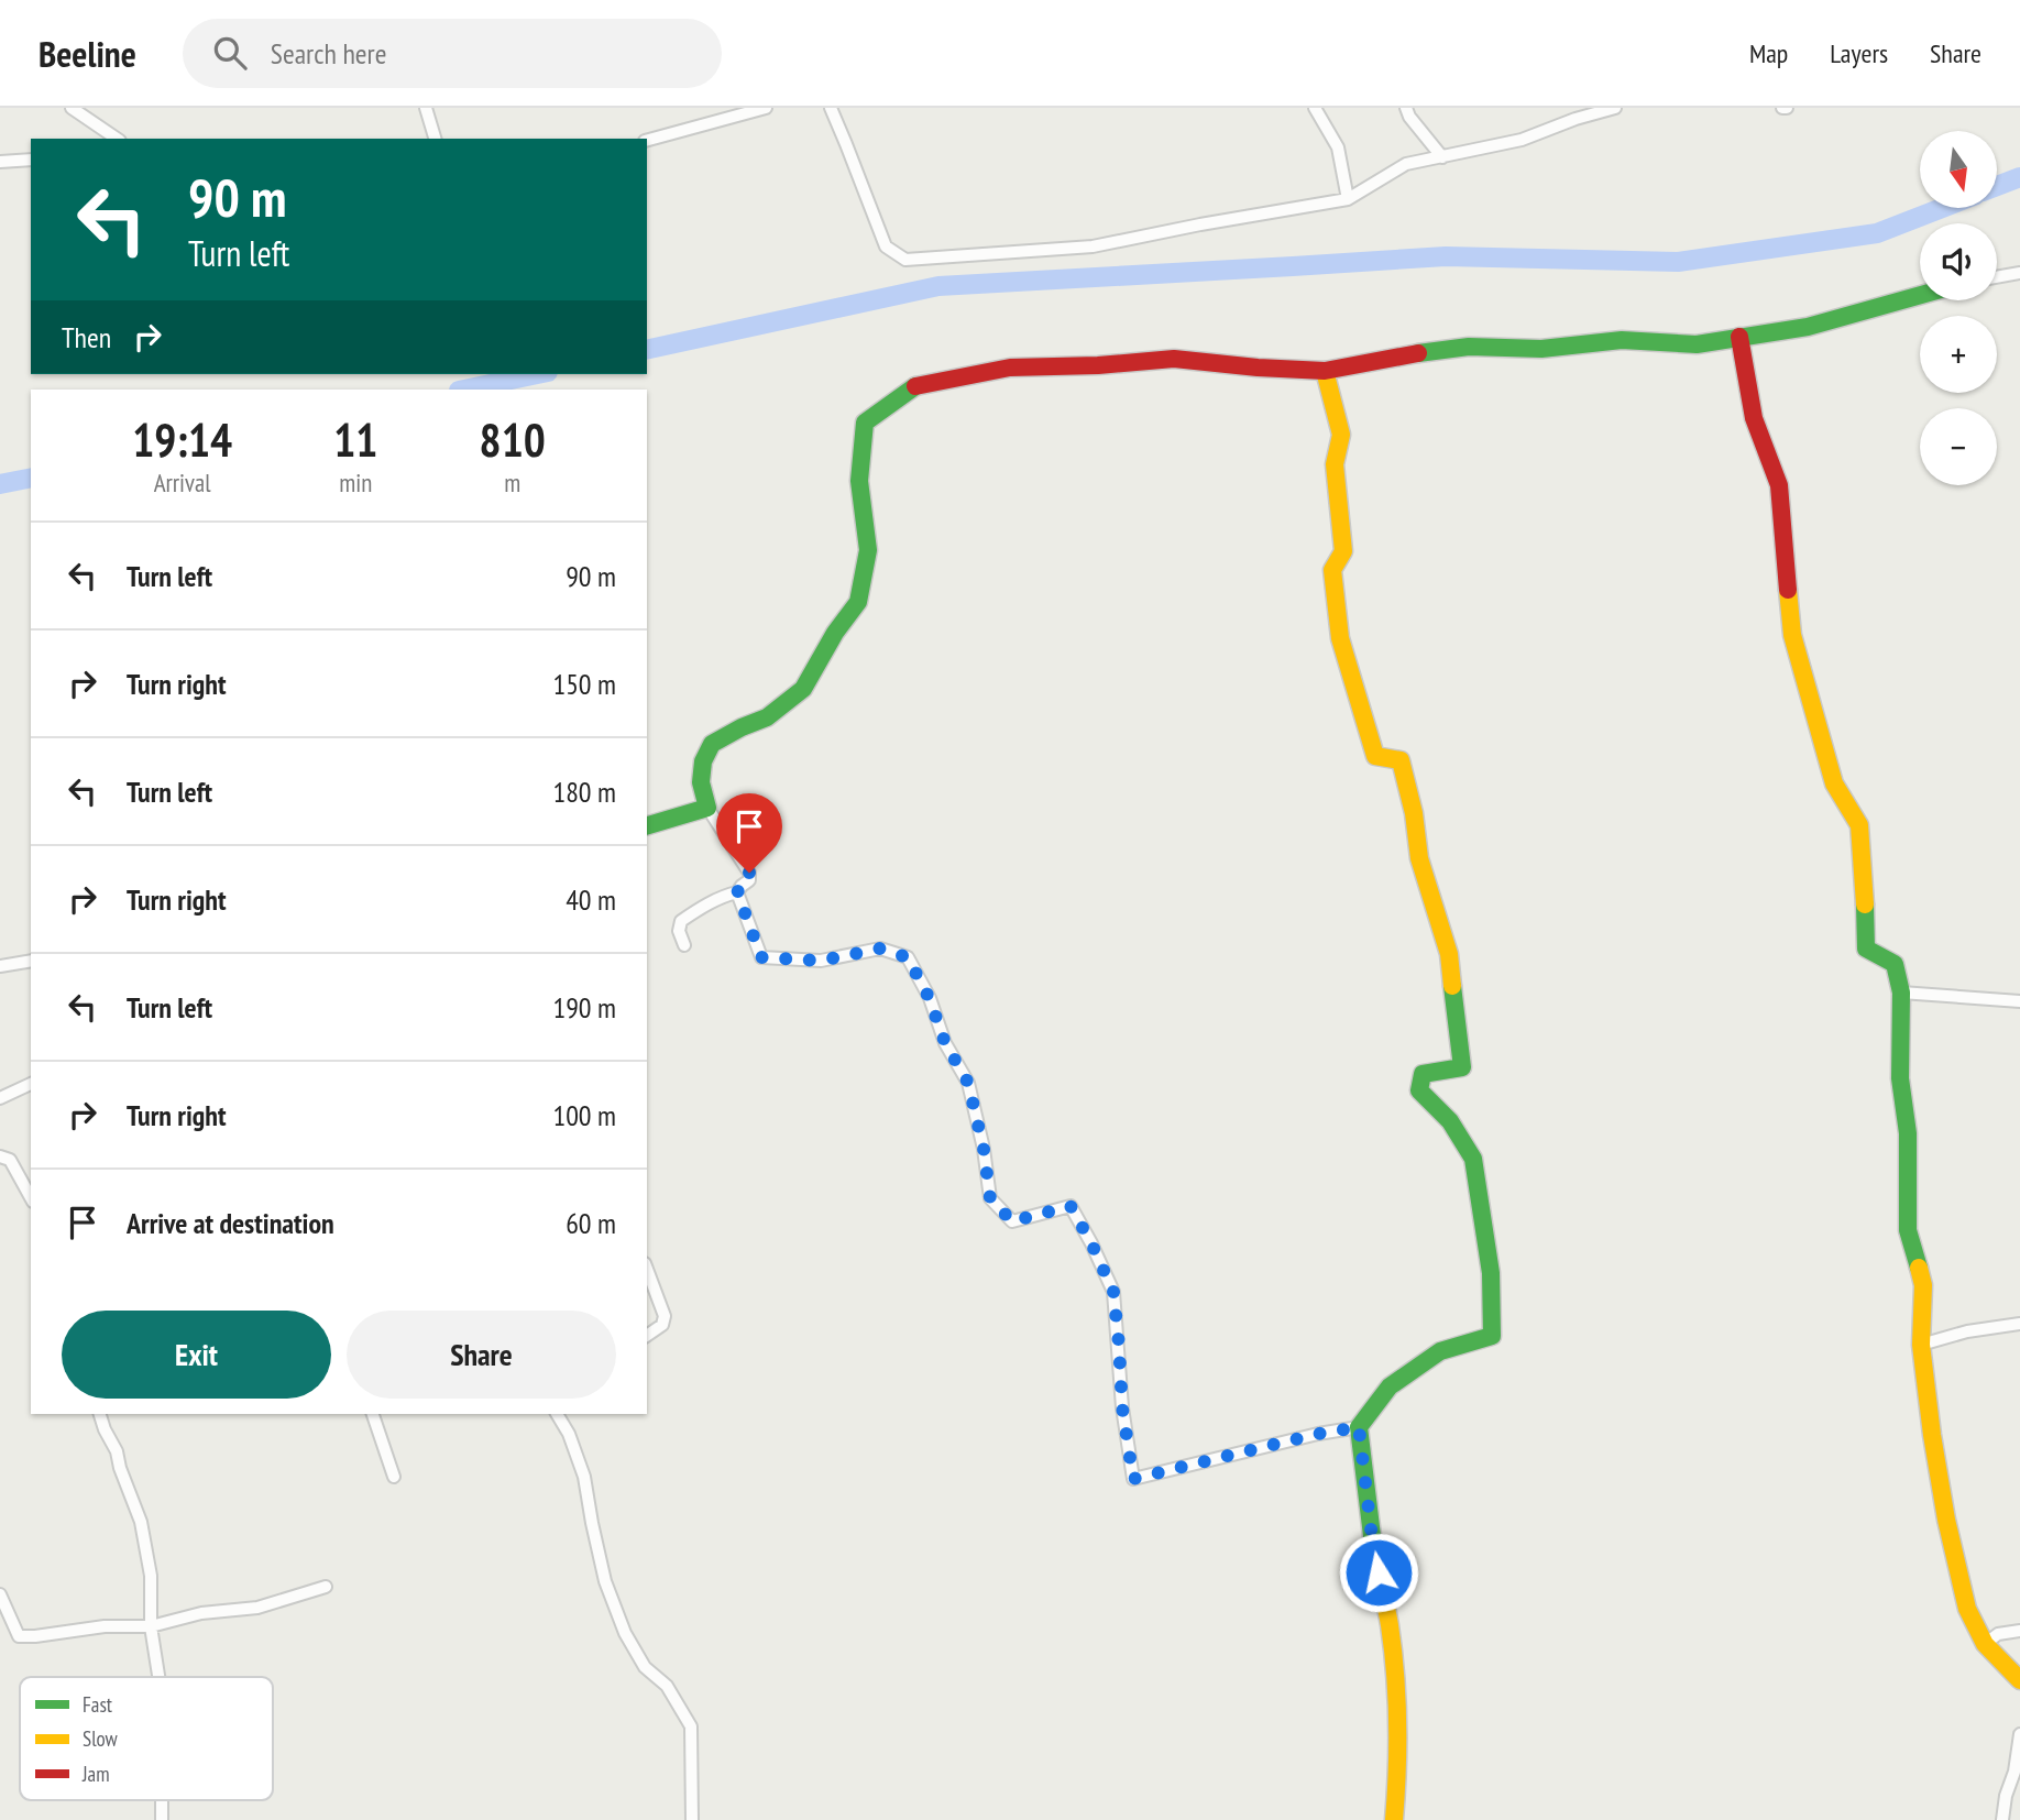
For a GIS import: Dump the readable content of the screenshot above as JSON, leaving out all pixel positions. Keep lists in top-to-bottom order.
{
  "legend": ["Fast", "Slow", "Jam"],
  "north": "bottom",
  "page": {
    "header": "Beeline",
    "search": "Search here",
    "nav": ["Map", "Layers", "Share"],
    "map_buttons": ["+", "−"],
    "turn": ["90 m", "Turn left"],
    "then": "Then",
    "eta": [
      "19:14",
      "Arrival",
      "11",
      "min",
      "810",
      "m"
    ],
    "list": [
      {
        "name": "Turn left",
        "value": "90 m"
      },
      {
        "name": "Turn right",
        "value": "150 m"
      },
      {
        "name": "Turn left",
        "value": "180 m"
      },
      {
        "name": "Turn right",
        "value": "40 m"
      },
      {
        "name": "Turn left",
        "value": "190 m"
      },
      {
        "name": "Turn right",
        "value": "100 m"
      },
      {
        "name": "Arrive at destination",
        "value": "60 m"
      }
    ],
    "buttons": ["Exit", "Share"]
  }
}
